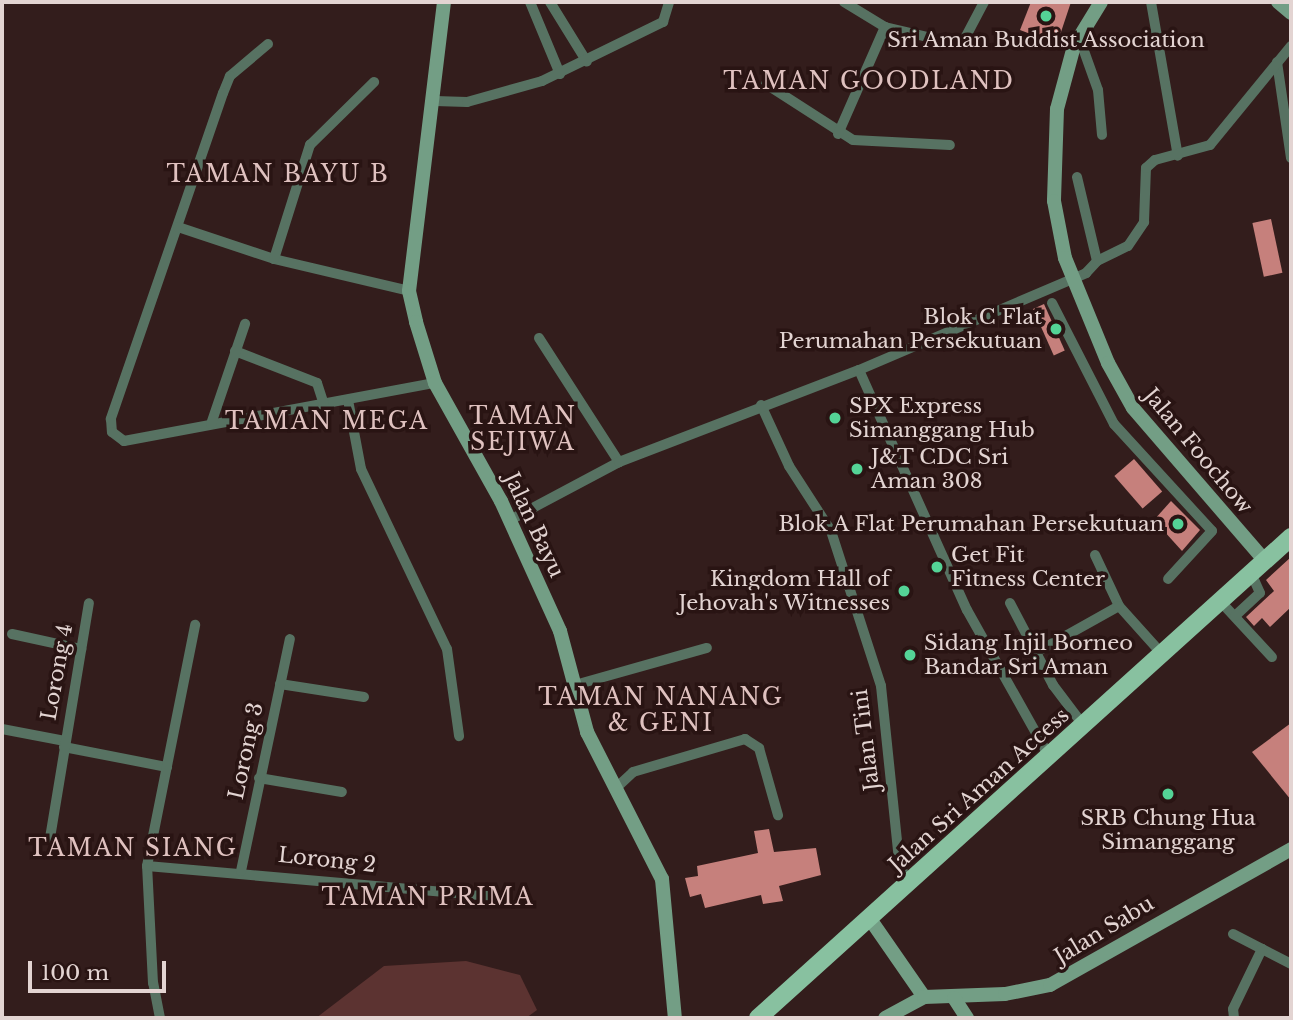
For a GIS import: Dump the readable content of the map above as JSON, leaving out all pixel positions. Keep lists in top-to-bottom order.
{
  "streets": {
    "main road": ["Jalan Sri Aman Access"],
    "street": [
      "Jalan Foochow",
      "Jalan Bayu",
      "Lorong 4",
      "Jalan Tini",
      "Lorong 3",
      "Lorong 2",
      "Jalan Sabu"
    ]
  },
  "crossings": [
    ["Jalan Foochow", "Jalan Sri Aman Access"],
    ["Jalan Tini", "Jalan Sri Aman Access"],
    ["Lorong 3", "Lorong 2"]
  ],
  "districts": [
    "TAMAN GOODLAND",
    "TAMAN BAYU B",
    "TAMAN SEJIWA",
    "TAMAN MEGA",
    "TAMAN NANANG & GENI",
    "TAMAN SIANG",
    "TAMAN PRIMA"
  ],
  "places": [
    "Sri Aman Buddist Association",
    "Blok C Flat Perumahan Persekutuan",
    "SPX Express Simanggang Hub",
    "J&T CDC Sri Aman 308",
    "Blok A Flat Perumahan Persekutuan",
    "Get Fit Fitness Center",
    "Kingdom Hall of Jehovah's Witnesses",
    "Sidang Injil Borneo Bandar Sri Aman",
    "SRB Chung Hua Simanggang"
  ],
  "scale_bar": "100 m"
}
